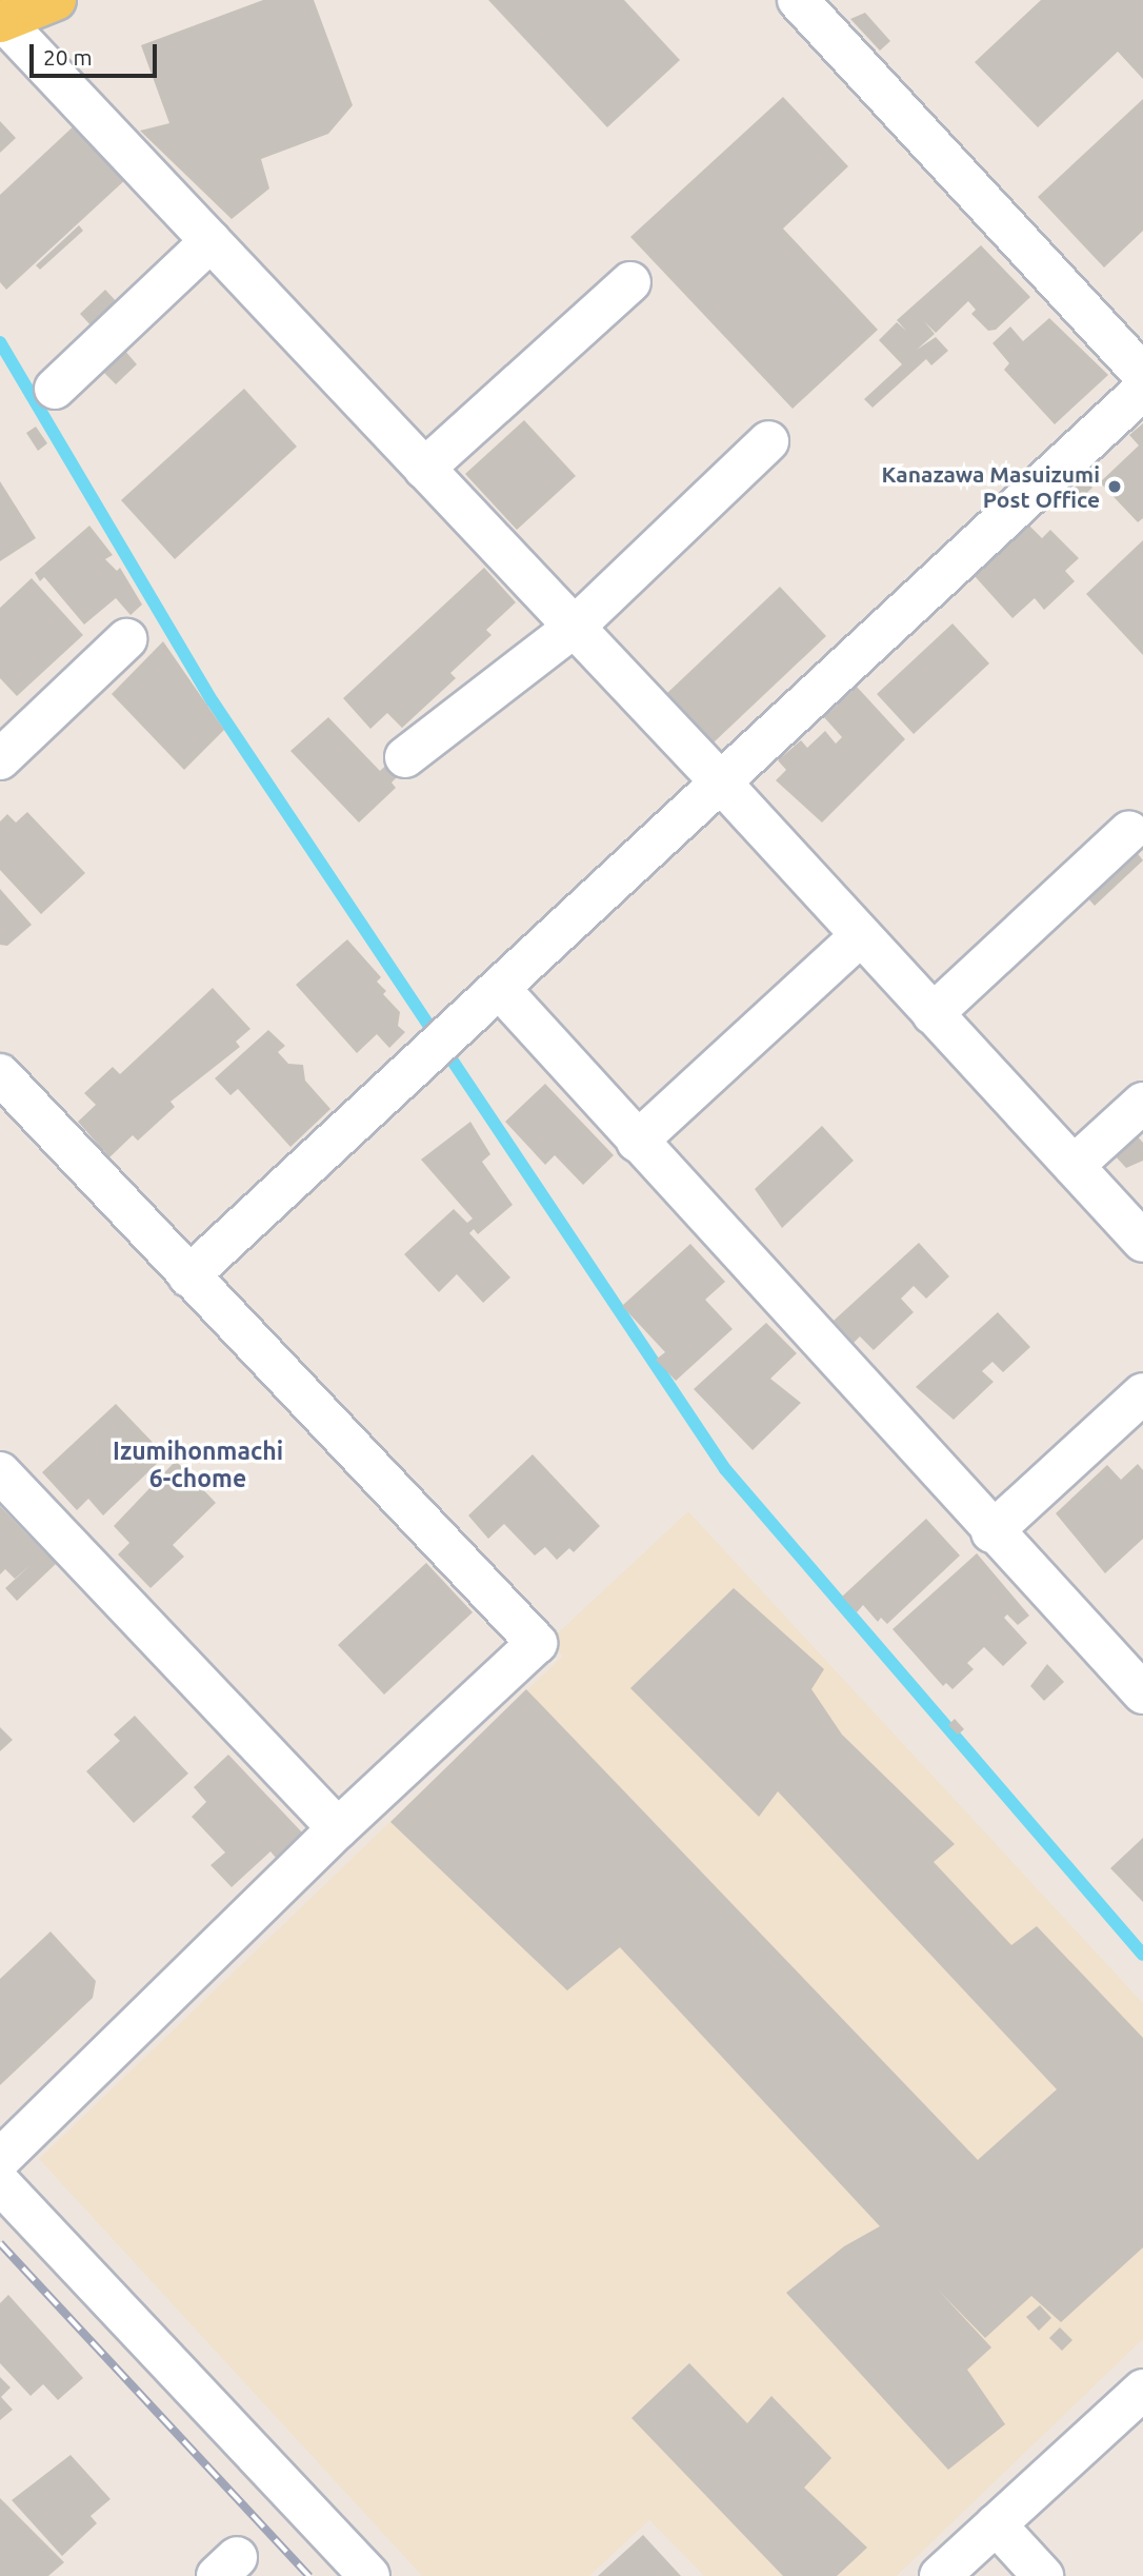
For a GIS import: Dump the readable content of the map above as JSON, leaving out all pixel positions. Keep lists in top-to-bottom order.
{
  "districts": ["Izumihonmachi 6-chome"],
  "places": ["Kanazawa Masuizumi Post Office"],
  "scale_bar": "20 m"
}
